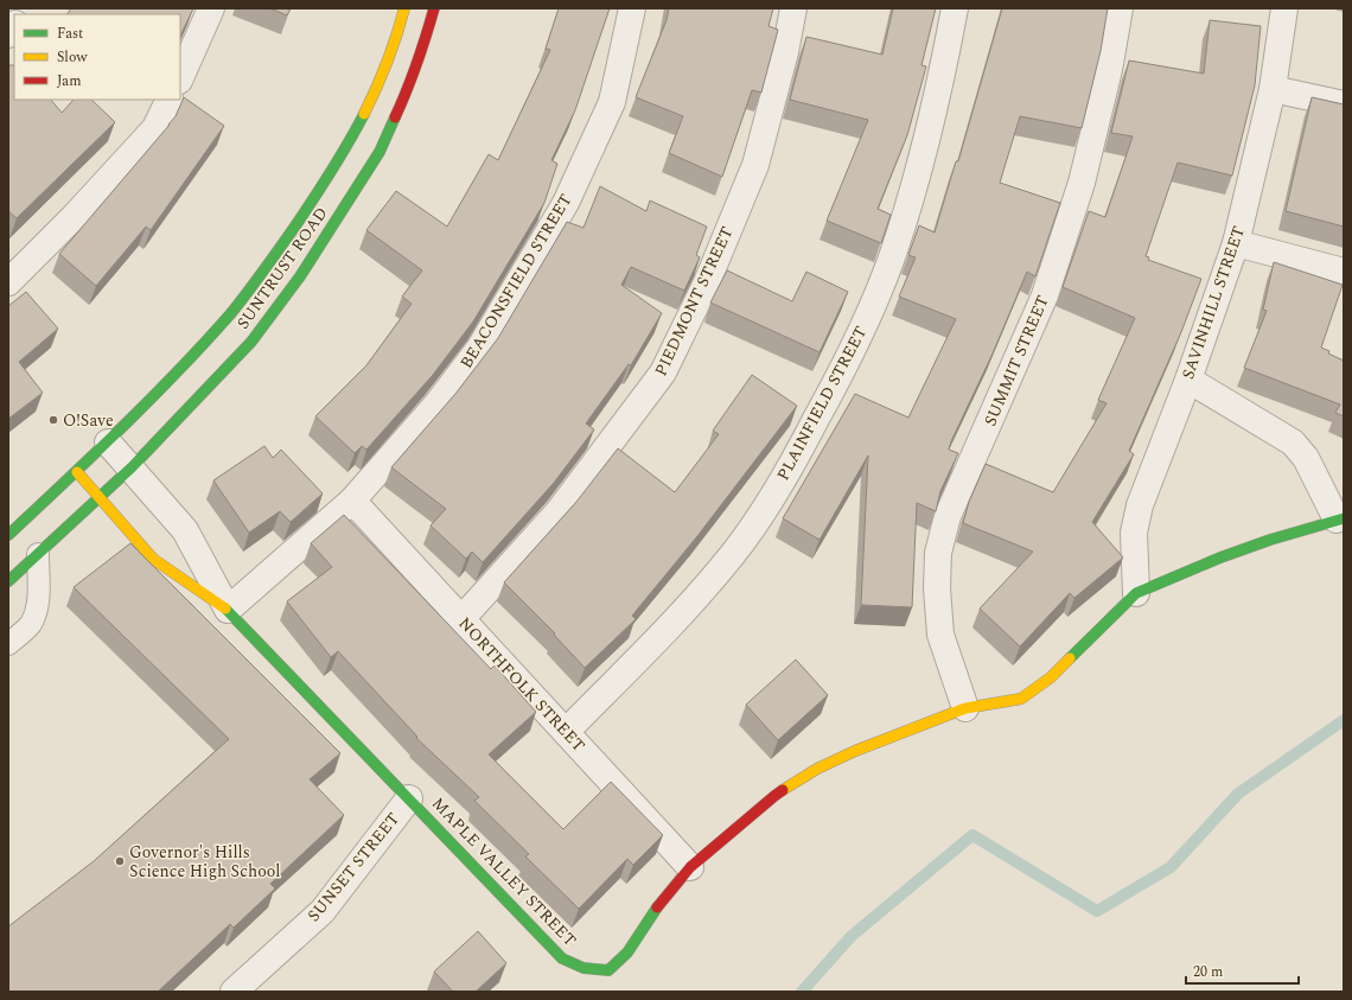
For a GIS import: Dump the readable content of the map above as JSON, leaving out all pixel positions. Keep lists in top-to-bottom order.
{
  "streets": {
    "street": [
      "SUNTRUST ROAD",
      "BEACONSFIELD STREET",
      "PIEDMONT STREET",
      "SAVINHILL STREET",
      "SUMMIT STREET",
      "PLAINFIELD STREET",
      "NORTHFOLK STREET",
      "SUNSET STREET",
      "MAPLE VALLEY STREET"
    ]
  },
  "crossings": [
    ["SUNTRUST ROAD", "MAPLE VALLEY STREET"],
    ["BEACONSFIELD STREET", "NORTHFOLK STREET"],
    ["BEACONSFIELD STREET", "MAPLE VALLEY STREET"],
    ["PIEDMONT STREET", "NORTHFOLK STREET"],
    ["SAVINHILL STREET", "MAPLE VALLEY STREET"],
    ["SUMMIT STREET", "MAPLE VALLEY STREET"],
    ["PLAINFIELD STREET", "NORTHFOLK STREET"],
    ["NORTHFOLK STREET", "MAPLE VALLEY STREET"],
    ["SUNSET STREET", "MAPLE VALLEY STREET"]
  ],
  "places": ["O!Save", "Governor's Hills Science High School"],
  "legend": ["Fast", "Slow", "Jam"],
  "scale_bar": "20 m"
}
